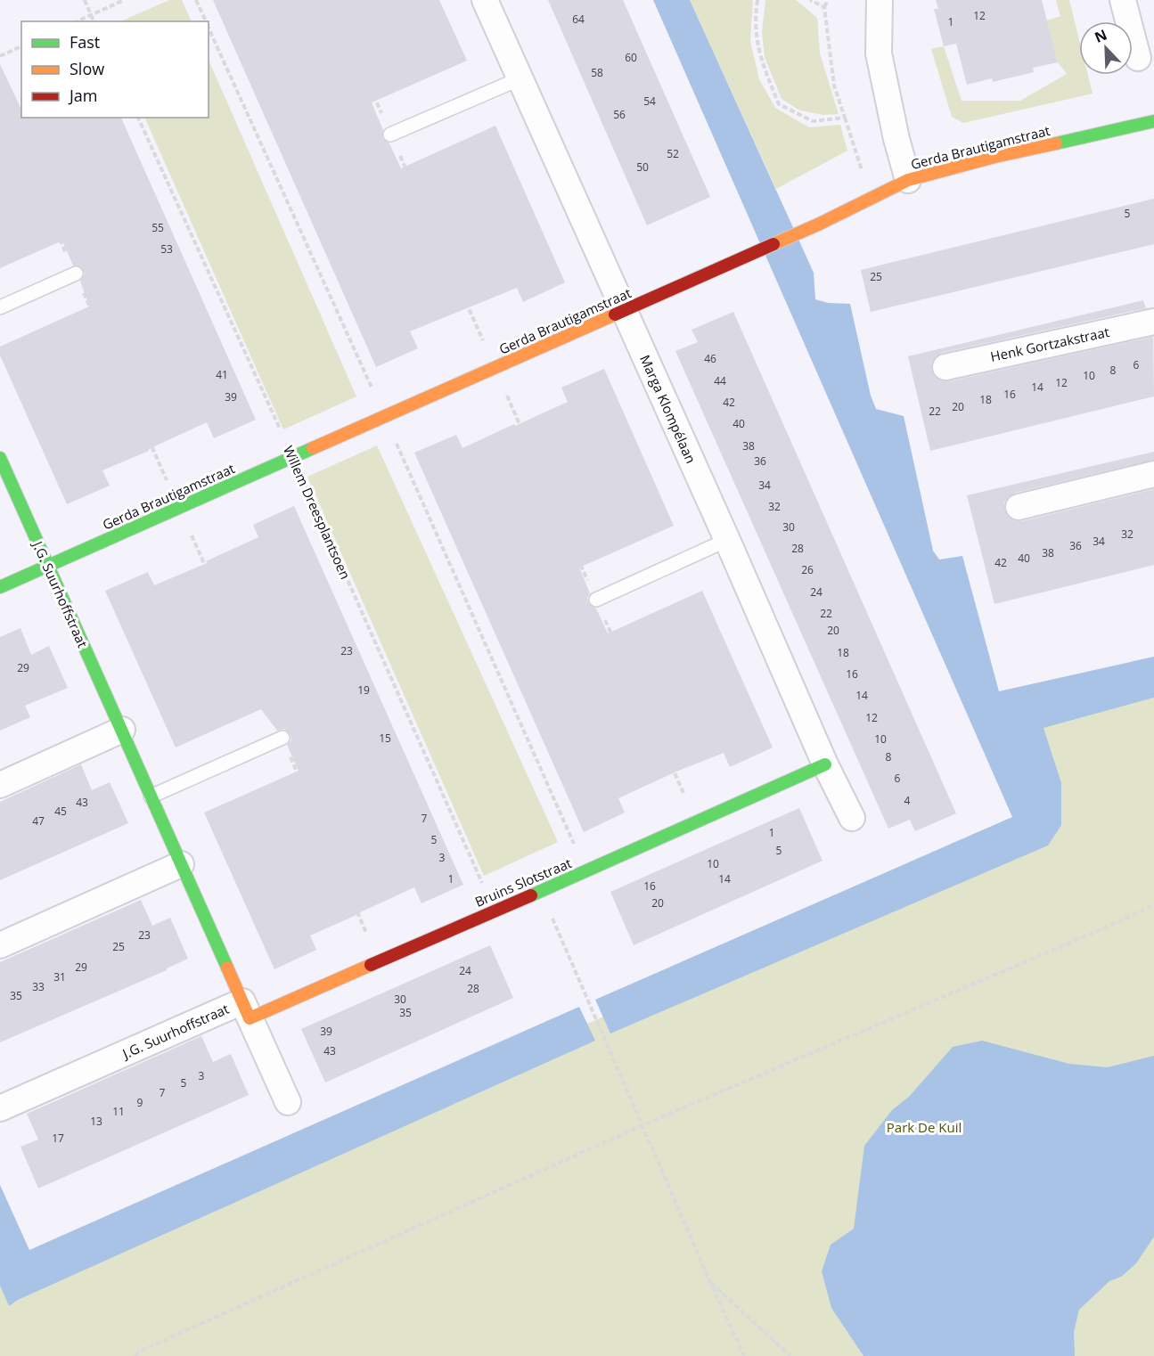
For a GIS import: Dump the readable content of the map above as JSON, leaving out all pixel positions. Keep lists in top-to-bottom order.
{
  "streets": {
    "street": [
      "Gerda Brautigamstraat",
      "Henk Gortzakstraat",
      "Marga Klompélaan",
      "J.G. Suurhoffstraat",
      "Bruins Slotstraat"
    ],
    "path": ["Willem Dreesplantsoen"]
  },
  "crossings": [
    ["Gerda Brautigamstraat", "Marga Klompélaan"],
    ["Gerda Brautigamstraat", "Willem Dreesplantsoen"],
    ["Gerda Brautigamstraat", "J.G. Suurhoffstraat"],
    ["Marga Klompélaan", "Bruins Slotstraat"],
    ["Willem Dreesplantsoen", "Bruins Slotstraat"],
    ["J.G. Suurhoffstraat", "Bruins Slotstraat"]
  ],
  "parks": ["Park De Kuil"],
  "house_numbers": [
    "12",
    "64",
    "1",
    "60",
    "58",
    "54",
    "56",
    "52",
    "50",
    "5",
    "55",
    "53",
    "25",
    "46",
    "6",
    "8",
    "41",
    "10",
    "44",
    "12",
    "14",
    "16",
    "39",
    "18",
    "42",
    "20",
    "22",
    "40",
    "38",
    "36",
    "34",
    "32",
    "30",
    "32",
    "34",
    "36",
    "28",
    "38",
    "40",
    "42",
    "26",
    "24",
    "22",
    "20",
    "23",
    "18",
    "29",
    "16",
    "19",
    "14",
    "12",
    "15",
    "10",
    "8",
    "6",
    "4",
    "43",
    "45",
    "7",
    "47",
    "1",
    "5",
    "5",
    "3",
    "10",
    "1",
    "14",
    "16",
    "20",
    "23",
    "25",
    "29",
    "24",
    "31",
    "33",
    "28",
    "35",
    "30",
    "35",
    "39",
    "43",
    "3",
    "5",
    "7",
    "9",
    "11",
    "13",
    "17"
  ],
  "legend": ["Fast", "Slow", "Jam"],
  "north": "top left"
}
